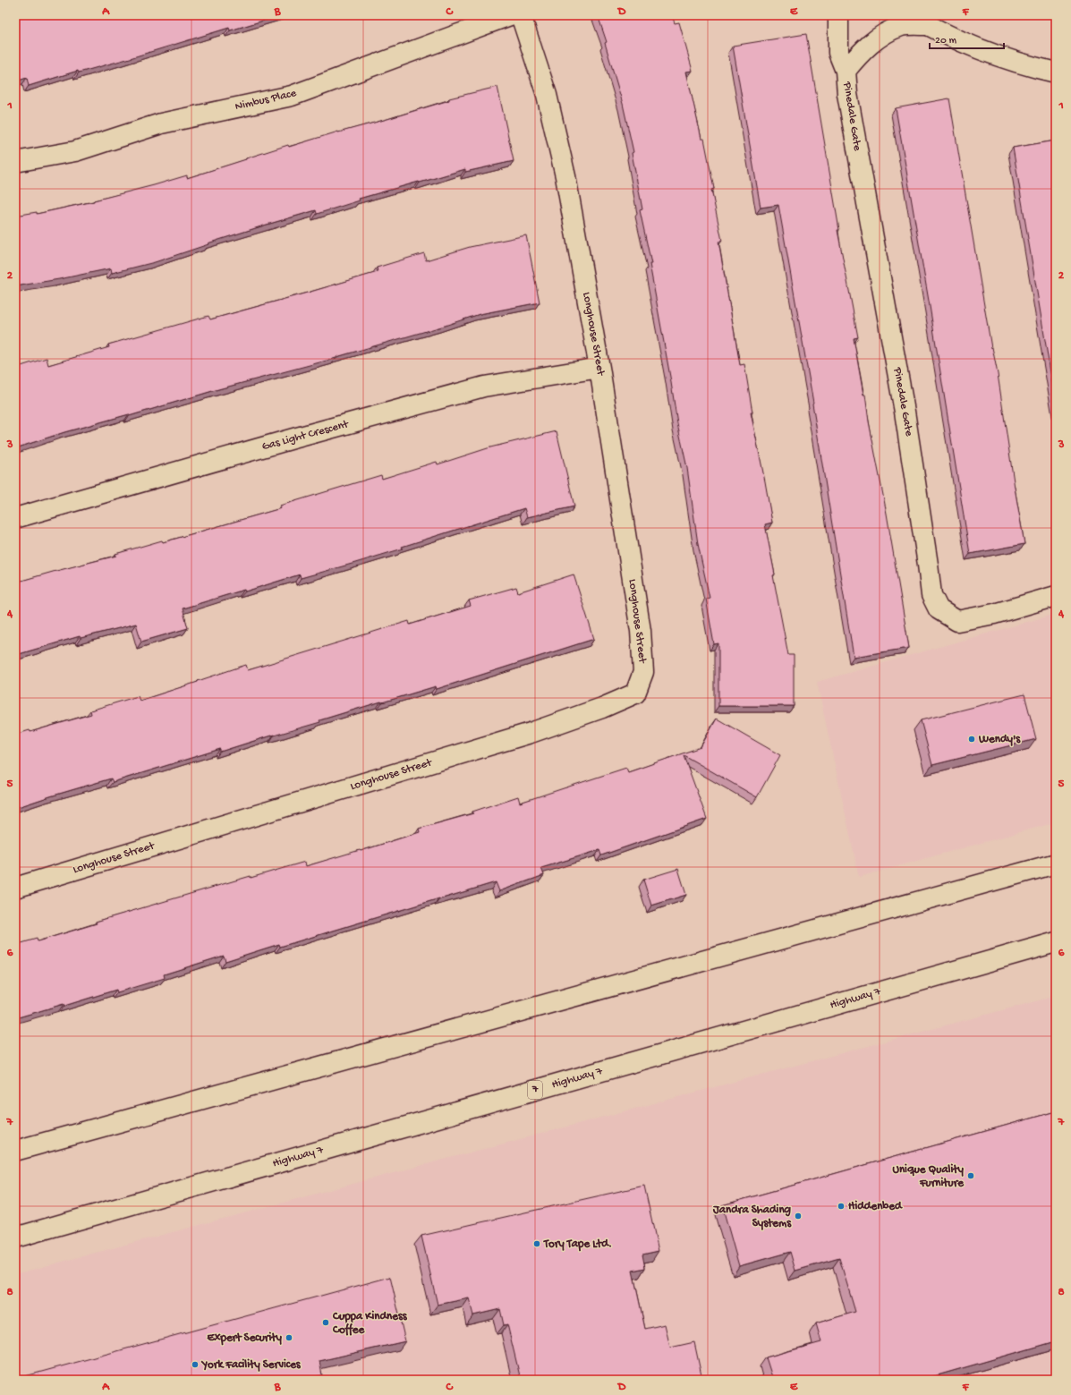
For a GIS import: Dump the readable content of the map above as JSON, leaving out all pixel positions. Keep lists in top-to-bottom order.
{
  "streets": {
    "street": [
      "Nimbus Place",
      "Pinedale Gate",
      "Longhouse Street",
      "Gas Light Crescent",
      "Highway 7",
      "7"
    ]
  },
  "crossings": [
    ["Longhouse Street", "Gas Light Crescent"]
  ],
  "places": [
    "Wendy's",
    "Unique Quality Furniture",
    "Hiddenbed",
    "Jandra Shading Systems",
    "Tory Tape Ltd.",
    "Cuppa Kindness Coffee",
    "Expert Security",
    "York Facility Services"
  ],
  "scale_bar": "20 m",
  "grid": {
    "columns": [
      "A",
      "B",
      "C",
      "D",
      "E",
      "F"
    ],
    "rows": [
      "1",
      "2",
      "3",
      "4",
      "5",
      "6",
      "7",
      "8"
    ]
  }
}
